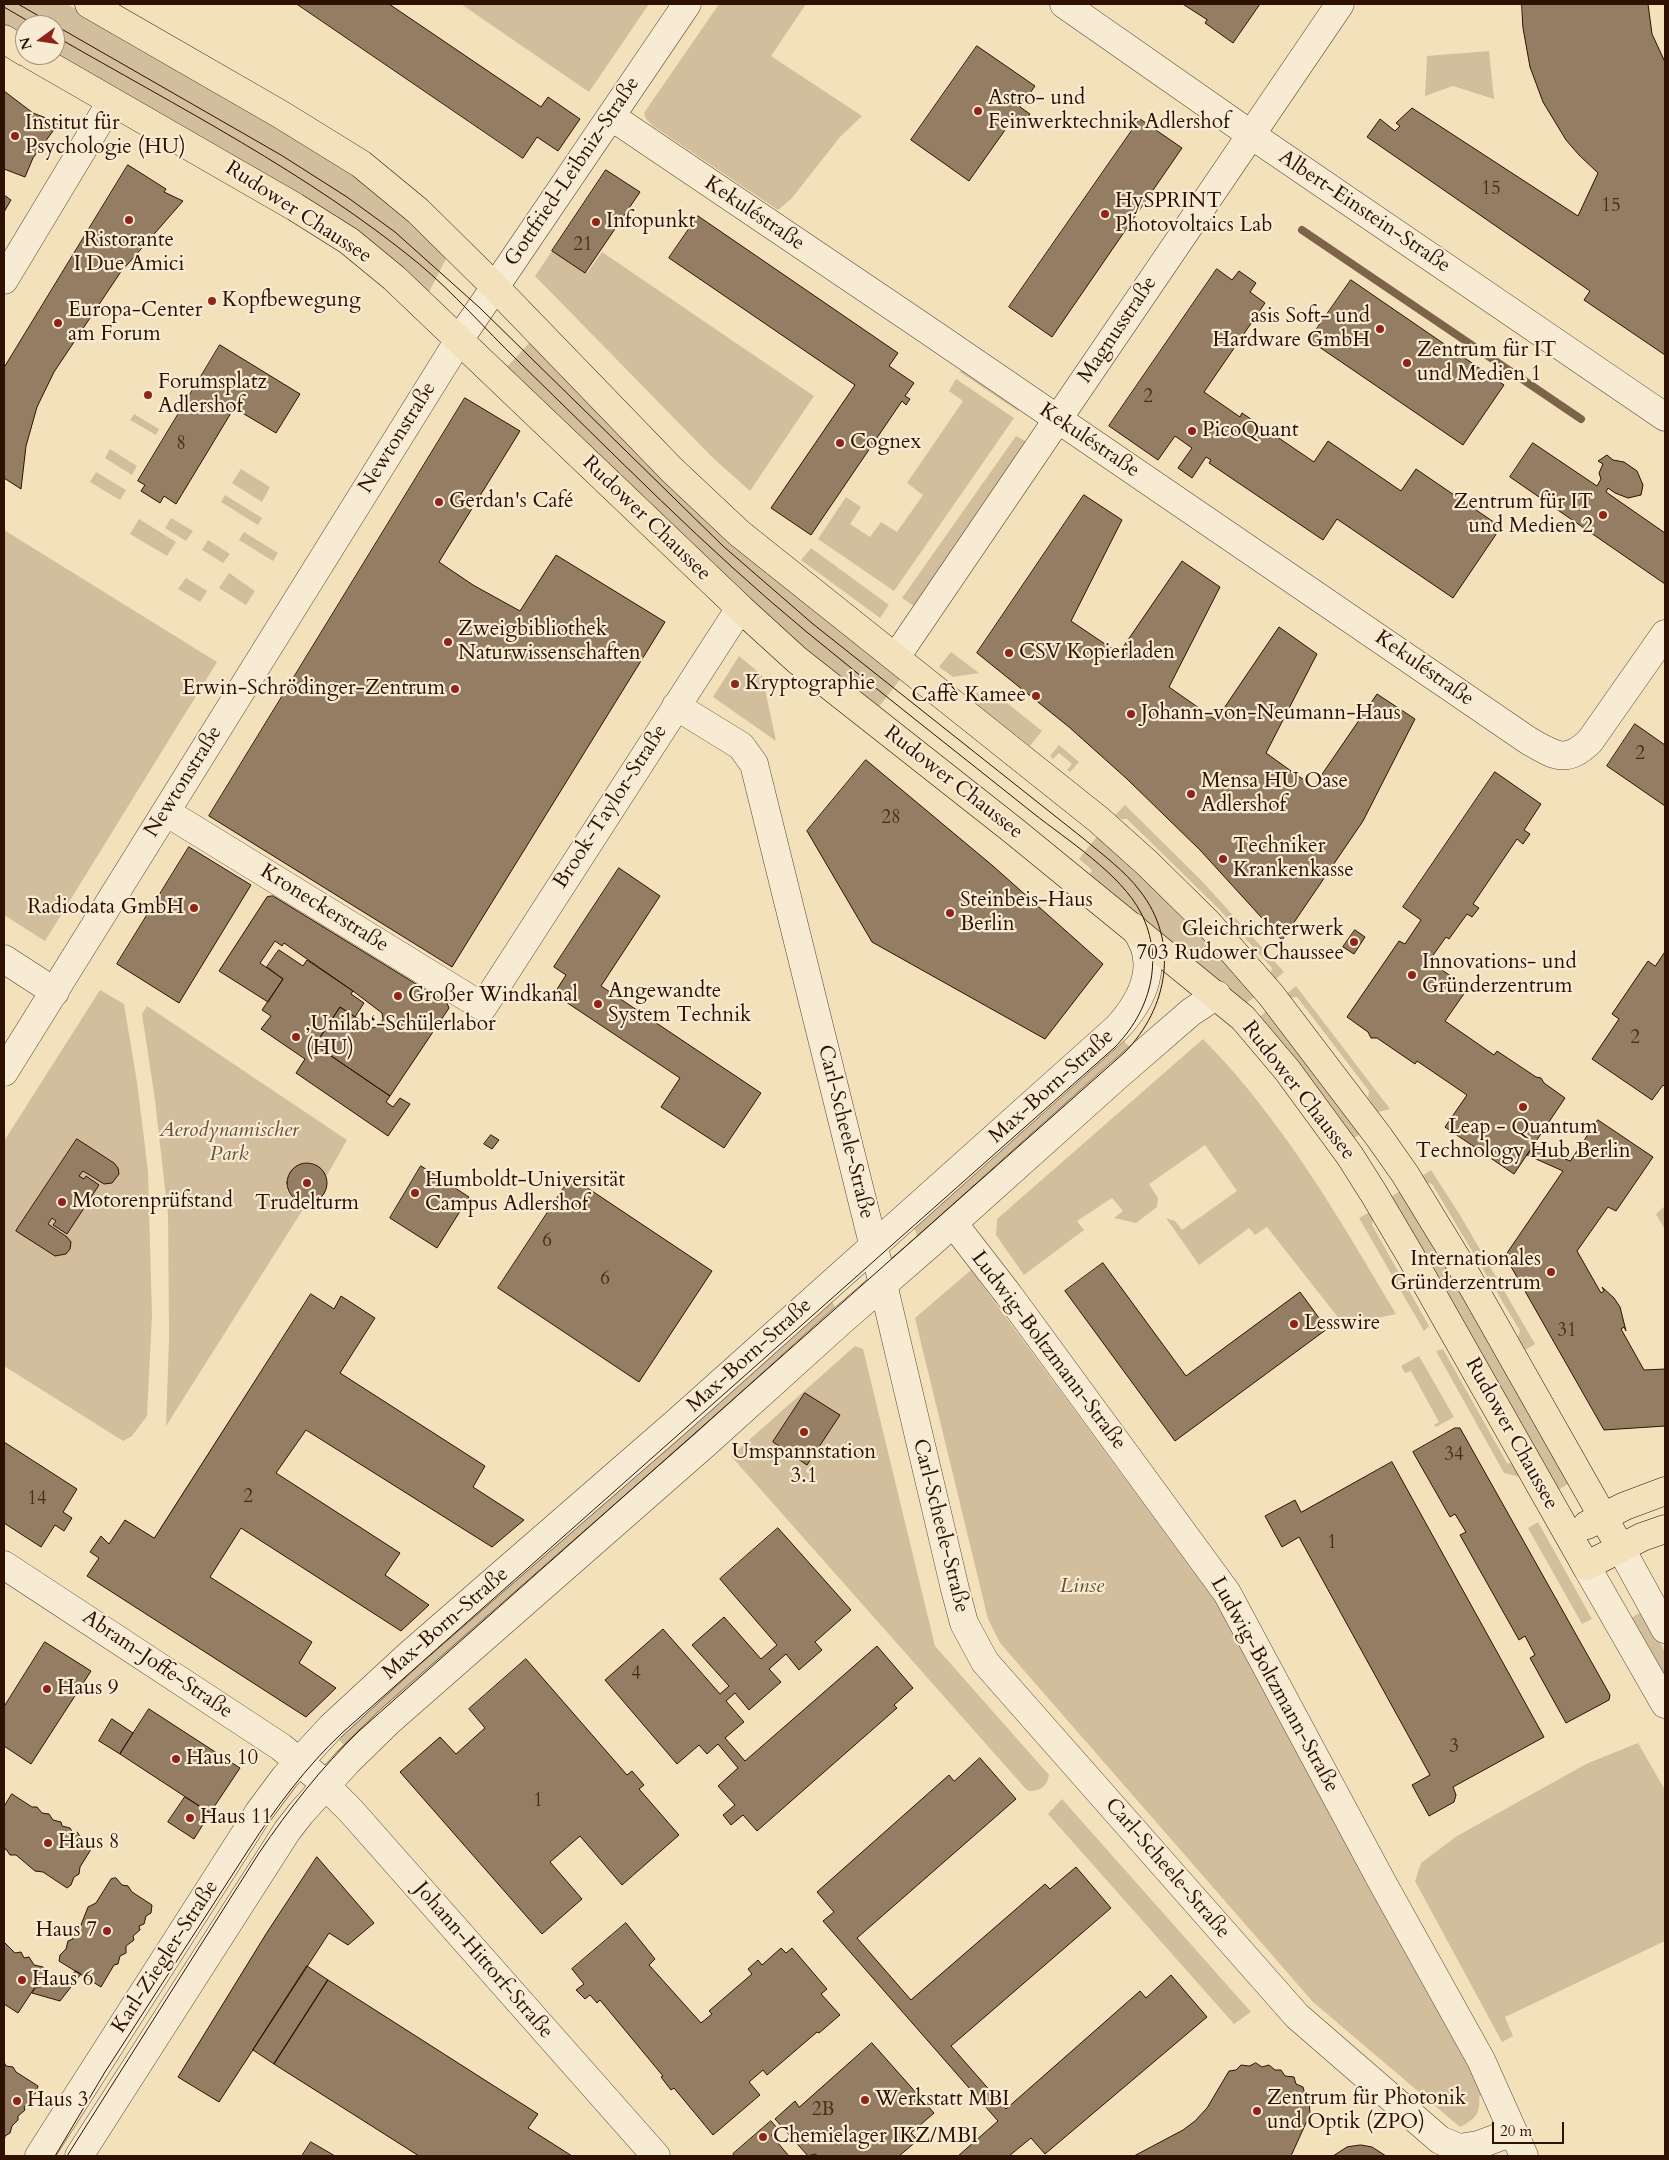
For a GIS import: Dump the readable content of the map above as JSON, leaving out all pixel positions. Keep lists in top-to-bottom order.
{
  "streets": {
    "main road": ["Rudower Chaussee"],
    "street": [
      "Gottfried-Leibniz-Straße",
      "Albert-Einstein-Straße",
      "Kekuléstraße",
      "Magnusstraße",
      "Newtonstraße",
      "Brook-Taylor-Straße",
      "Kroneckerstraße",
      "Max-Born-Straße",
      "Carl-Scheele-Straße",
      "Ludwig-Boltzmann-Straße",
      "Abram-Joffe-Straße",
      "Karl-Ziegler-Straße",
      "Johann-Hittorf-Straße"
    ]
  },
  "crossings": [
    ["Gottfried-Leibniz-Straße", "Rudower Chaussee"],
    ["Gottfried-Leibniz-Straße", "Kekuléstraße"],
    ["Gottfried-Leibniz-Straße", "Newtonstraße"],
    ["Albert-Einstein-Straße", "Magnusstraße"],
    ["Rudower Chaussee", "Magnusstraße"],
    ["Rudower Chaussee", "Newtonstraße"],
    ["Rudower Chaussee", "Brook-Taylor-Straße"],
    ["Rudower Chaussee", "Max-Born-Straße"],
    ["Kekuléstraße", "Magnusstraße"],
    ["Newtonstraße", "Kroneckerstraße"],
    ["Brook-Taylor-Straße", "Kroneckerstraße"],
    ["Brook-Taylor-Straße", "Carl-Scheele-Straße"],
    ["Max-Born-Straße", "Carl-Scheele-Straße"],
    ["Max-Born-Straße", "Ludwig-Boltzmann-Straße"],
    ["Max-Born-Straße", "Abram-Joffe-Straße"],
    ["Max-Born-Straße", "Karl-Ziegler-Straße"],
    ["Max-Born-Straße", "Johann-Hittorf-Straße"],
    ["Carl-Scheele-Straße", "Ludwig-Boltzmann-Straße"],
    ["Abram-Joffe-Straße", "Karl-Ziegler-Straße"],
    ["Abram-Joffe-Straße", "Johann-Hittorf-Straße"],
    ["Karl-Ziegler-Straße", "Johann-Hittorf-Straße"]
  ],
  "parks": ["Aerodynamischer Park", "Linse"],
  "places": [
    "Astro- und Feinwerktechnik Adlershof",
    "Institut für Psychologie (HU)",
    "HySPRINT Photovoltaics Lab",
    "Ristorante I Due Amici",
    "Infopunkt",
    "Kopfbewegung",
    "Europa-Center am Forum",
    "asis Soft- und Hardware GmbH",
    "Zentrum für IT und Medien 1",
    "Forumsplatz Adlershof",
    "PicoQuant",
    "Cognex",
    "Gerdan's Café",
    "Zentrum für IT und Medien 2",
    "Zweigbibliothek Naturwissenschaften",
    "CSV Kopierladen",
    "Kryptographie",
    "Erwin-Schrödinger-Zentrum",
    "Caffè Kamee",
    "Johann-von-Neumann-Haus",
    "Mensa HU Oase Adlershof",
    "Techniker Krankenkasse",
    "Radiodata GmbH",
    "Steinbeis-Haus Berlin",
    "Gleichrichterwerk 703 Rudower Chaussee",
    "Innovations- und Gründerzentrum",
    "Großer Windkanal",
    "Angewandte System Technik",
    "‚Unilab‘-Schülerlabor (HU)",
    "Leap - Quantum Technology Hub Berlin",
    "Trudelturm",
    "Humboldt-Universität Campus Adlershof",
    "Motorenprüfstand",
    "Internationales Gründerzentrum",
    "Lesswire",
    "Umspannstation 3.1",
    "Haus 9",
    "Haus 10",
    "Haus 11",
    "Haus 8",
    "Haus 7",
    "Haus 6",
    "Werkstatt MBI",
    "Haus 3",
    "Zentrum für Photonik und Optik (ZPO)",
    "Chemielager IKZ/MBI"
  ],
  "house_numbers": [
    "15",
    "15",
    "21",
    "2",
    "8",
    "2",
    "28",
    "2",
    "6",
    "6",
    "31",
    "34",
    "2",
    "14",
    "1",
    "4",
    "3",
    "1",
    "2B"
  ],
  "scale_bar": "20 m",
  "north": "left"
}
